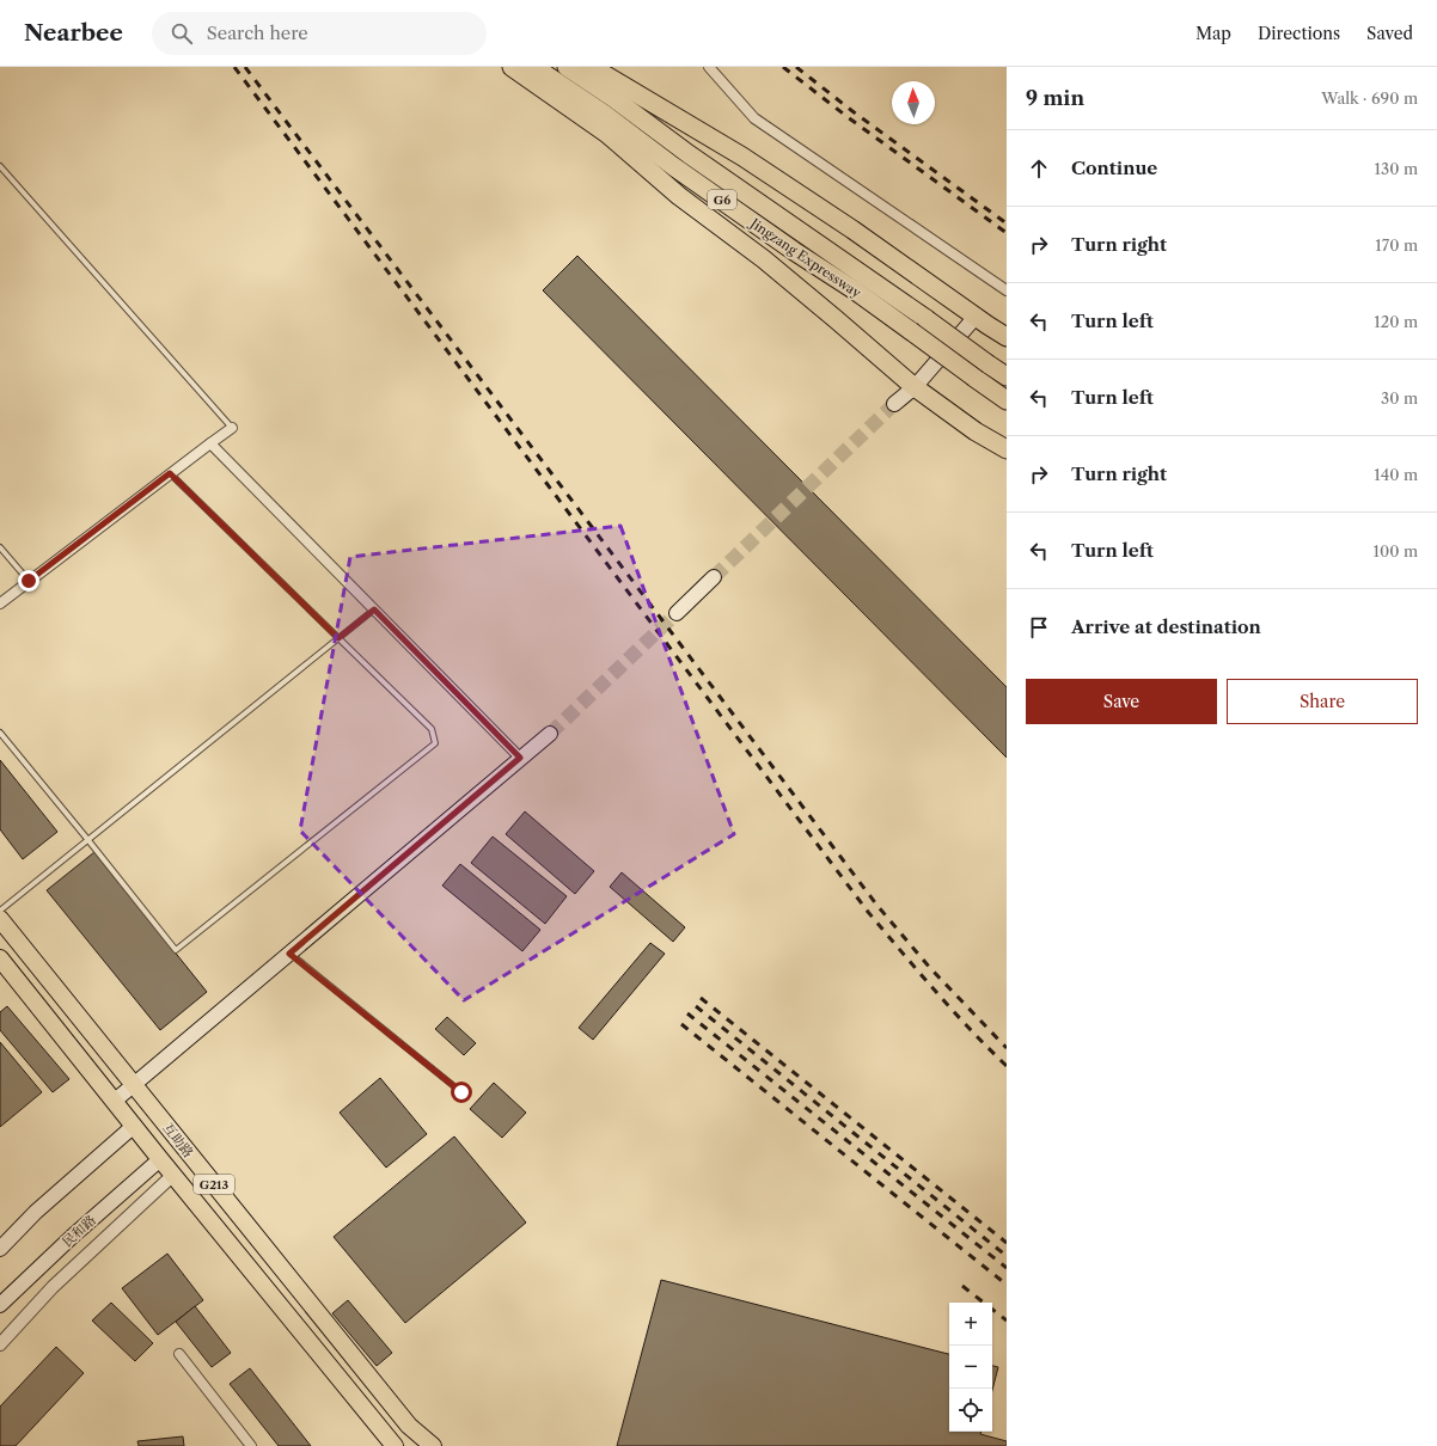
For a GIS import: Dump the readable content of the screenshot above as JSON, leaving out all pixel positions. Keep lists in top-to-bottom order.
{
  "streets": {
    "highway": [
      "G6",
      "Jingzang Expressway",
      "互助路",
      "G213"
    ],
    "main road": ["民和路"]
  },
  "crossings": [
    ["互助路", "民和路"]
  ],
  "north": "top",
  "page": {
    "header": "Nearbee",
    "search": "Search here",
    "nav": ["Map", "Directions", "Saved"],
    "heading": ["9 min", "Walk · 690 m"],
    "list": [
      ["Continue", "130 m"],
      ["Turn right", "170 m"],
      ["Turn left", "120 m"],
      ["Turn left", "30 m"],
      ["Turn right", "140 m"],
      ["Turn left", "100 m"],
      "Arrive at destination"
    ],
    "buttons": ["Save", "Share"],
    "map_buttons": ["+", "−"]
  }
}
